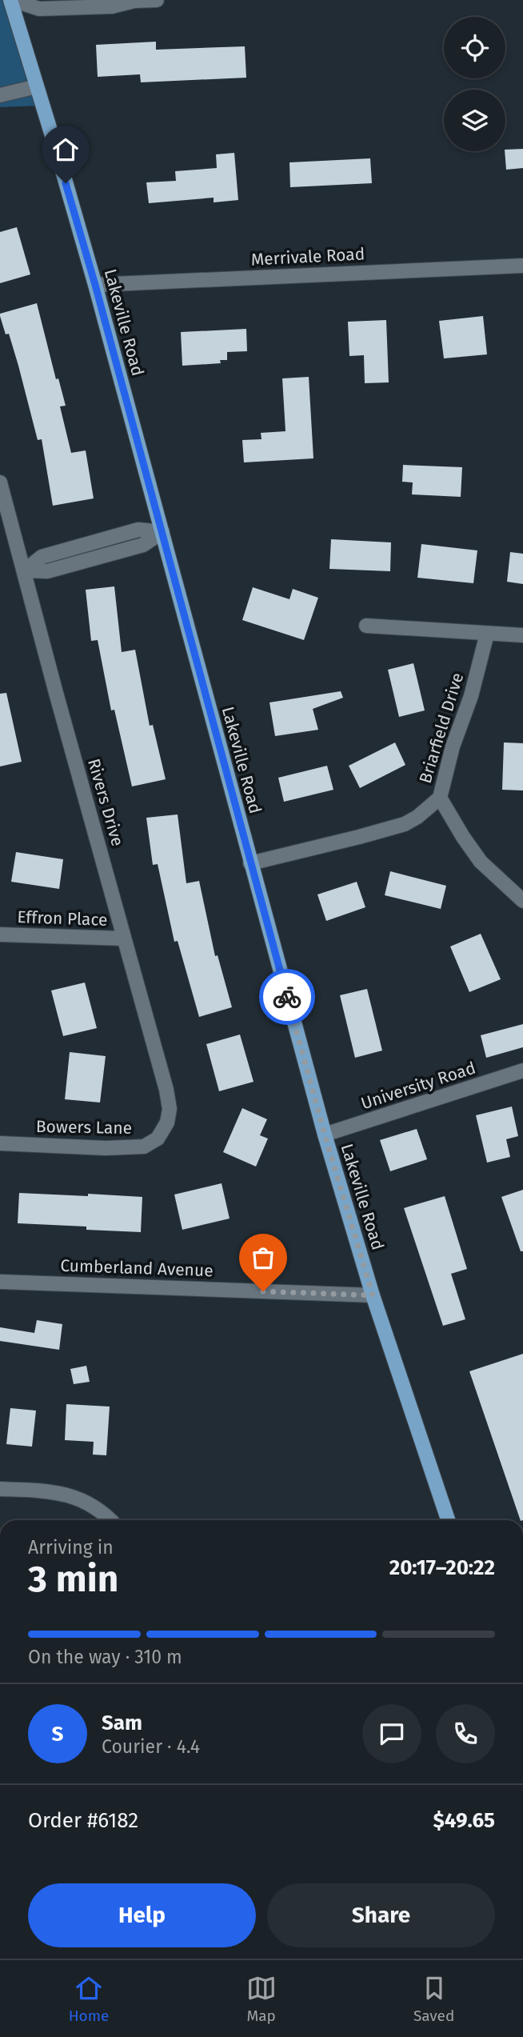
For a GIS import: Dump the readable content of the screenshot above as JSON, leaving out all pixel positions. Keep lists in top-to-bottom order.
{
  "streets": {
    "main road": ["Lakeville Road"],
    "street": [
      "Merrivale Road",
      "Briarfield Drive",
      "Rivers Drive",
      "Effron Place",
      "University Road",
      "Bowers Lane",
      "Cumberland Avenue"
    ]
  },
  "crossings": [
    ["Merrivale Road", "Lakeville Road"],
    ["Lakeville Road", "Briarfield Drive"],
    ["Lakeville Road", "University Road"],
    ["Lakeville Road", "Cumberland Avenue"],
    ["Rivers Drive", "Effron Place"],
    ["Rivers Drive", "Bowers Lane"]
  ],
  "page": {
    "heading": ["3 min", "Arriving in", "20:17–20:22"],
    "panel": [
      "Sam",
      "Courier · 4.4",
      "Order #6182",
      "$49.65"
    ],
    "bar": "On the way · 310 m",
    "round": "S",
    "buttons": ["Help", "Share"],
    "tabs": ["Home", "Map", "Saved"]
  }
}
